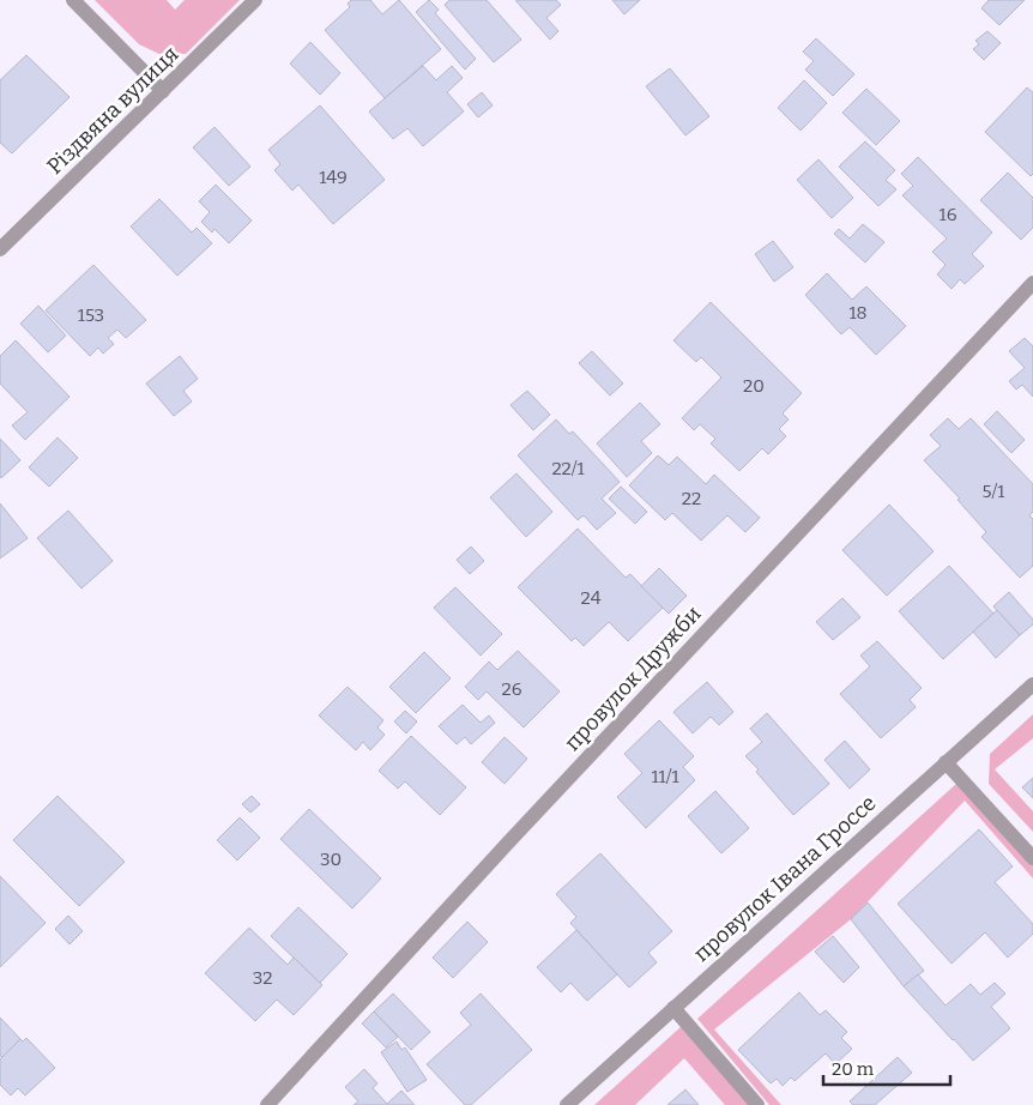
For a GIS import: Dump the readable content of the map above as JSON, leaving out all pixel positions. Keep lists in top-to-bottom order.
{
  "streets": {
    "street": ["Різдвяна вулиця", "провулок Дружби", "провулок Івана Гроссе"]
  },
  "house_numbers": [
    "149",
    "16",
    "18",
    "153",
    "20",
    "22/1",
    "5/1",
    "22",
    "24",
    "26",
    "11/1",
    "30",
    "32"
  ],
  "scale_bar": "20 m"
}
